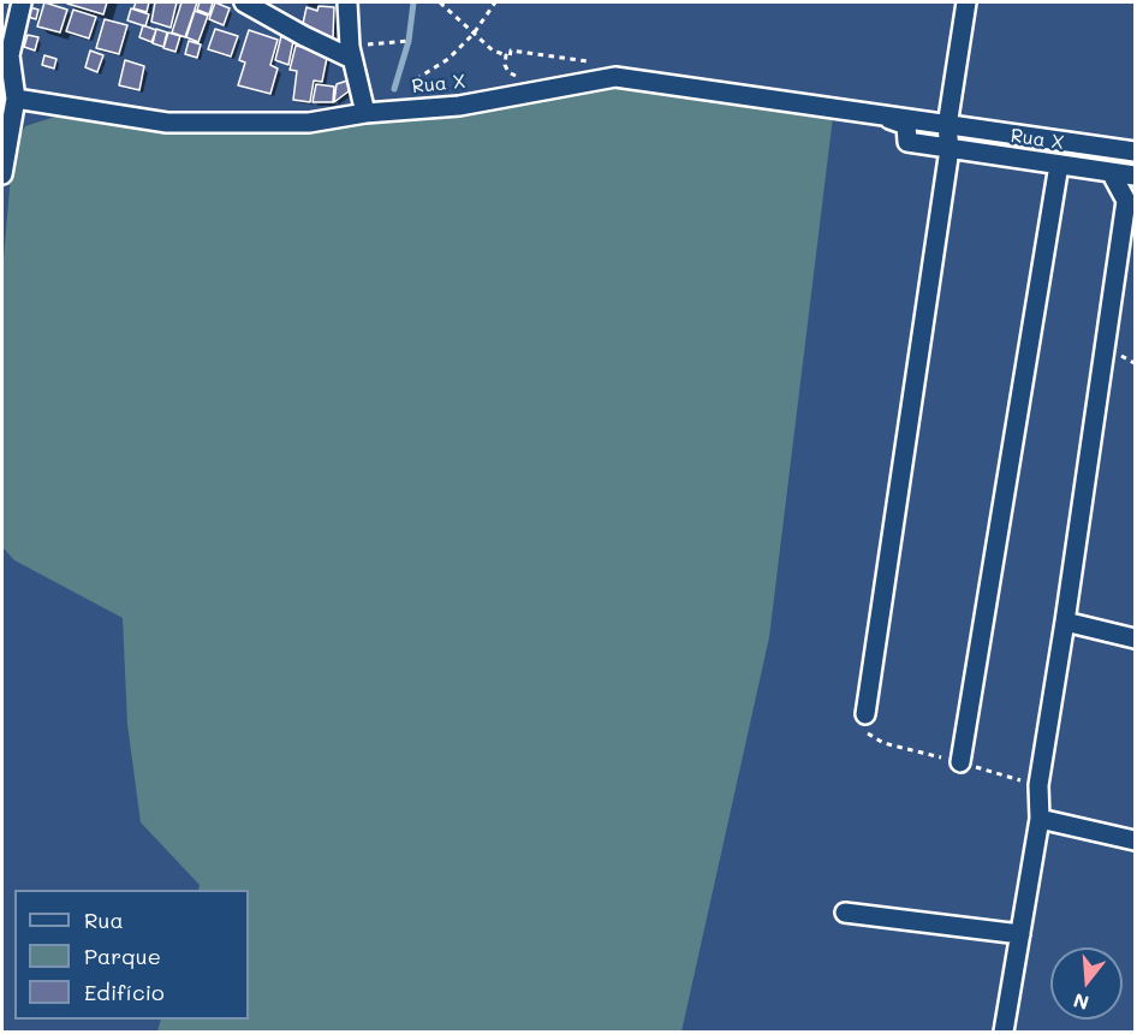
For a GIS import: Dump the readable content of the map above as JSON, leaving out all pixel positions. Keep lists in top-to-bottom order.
{
  "streets": {
    "street": ["Rua X"]
  },
  "legend": ["Rua", "Parque", "Edifício"],
  "north": "bottom"
}
